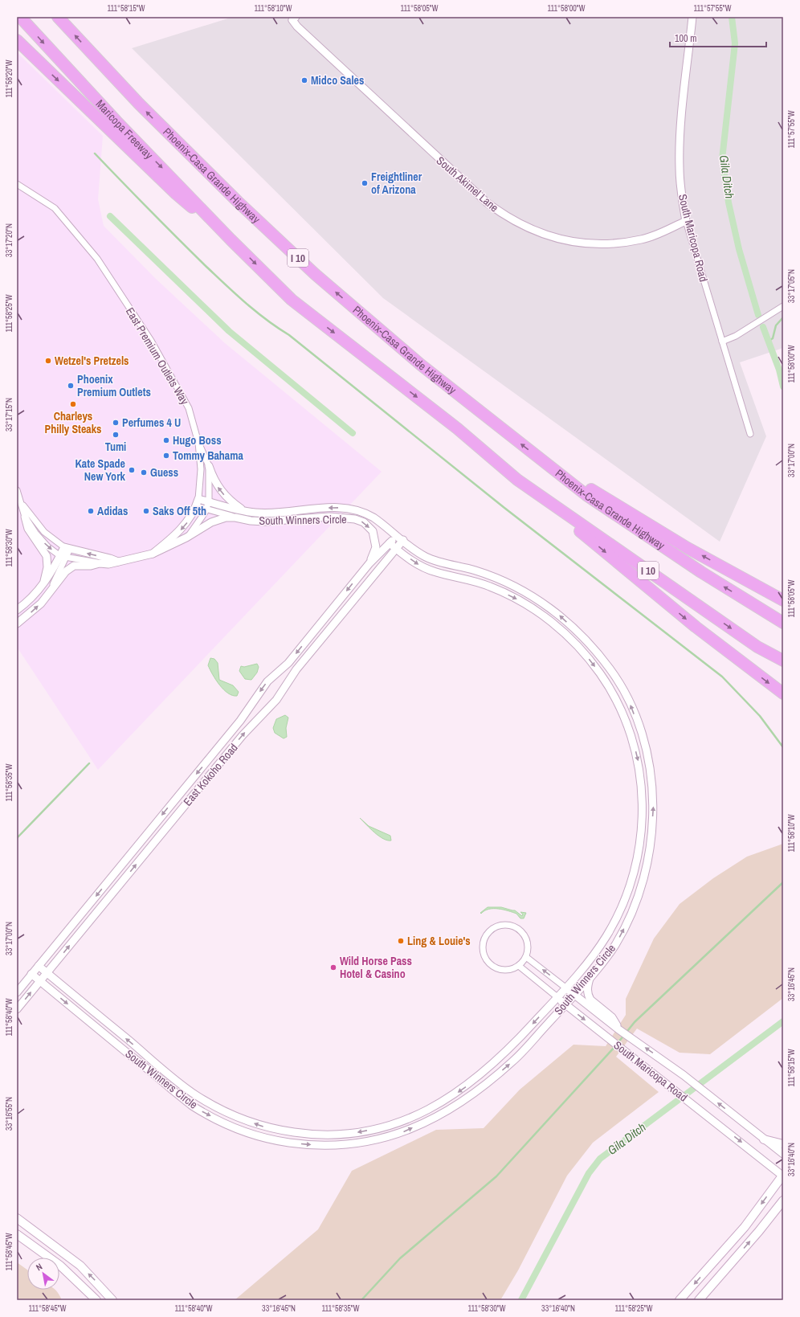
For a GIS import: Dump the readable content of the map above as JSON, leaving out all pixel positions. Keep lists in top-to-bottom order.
{
  "streets": {
    "highway": ["Maricopa Freeway", "Phoenix-Casa Grande Highway", "I 10"],
    "street": [
      "South Akimel Lane",
      "South Maricopa Road",
      "East Premium Outlets Way",
      "South Winners Circle",
      "East Kokoho Road"
    ]
  },
  "crossings": [
    ["Maricopa Freeway", "I 10"],
    ["South Akimel Lane", "South Maricopa Road"],
    ["South Maricopa Road", "South Winners Circle"],
    ["East Premium Outlets Way", "South Winners Circle"],
    ["South Winners Circle", "East Kokoho Road"]
  ],
  "water": ["Gila Ditch"],
  "places": [
    "Midco Sales",
    "Freightliner of Arizona",
    "Wetzel's Pretzels",
    "Phoenix Premium Outlets",
    "Charleys Philly Steaks",
    "Perfumes 4 U",
    "Tumi",
    "Hugo Boss",
    "Tommy Bahama",
    "Kate Spade New York",
    "Guess",
    "Adidas",
    "Saks Off 5th",
    "Ling & Louie's",
    "Wild Horse Pass Hotel & Casino"
  ],
  "scale_bar": "100 m",
  "north": "top left",
  "coordinates": [
    "111°58'15\"W",
    "111°58'10\"W",
    "111°58'05\"W",
    "111°58'00\"W",
    "111°57'55\"W",
    "111°58'20\"W",
    "33°17'20\"N",
    "33°17'05\"N",
    "111°58'25\"W",
    "33°17'15\"N",
    "33°17'00\"N",
    "111°58'30\"W",
    "111°58'35\"W",
    "33°16'45\"N",
    "111°58'40\"W",
    "33°16'55\"N",
    "33°16'40\"N",
    "111°58'45\"W"
  ]
}
